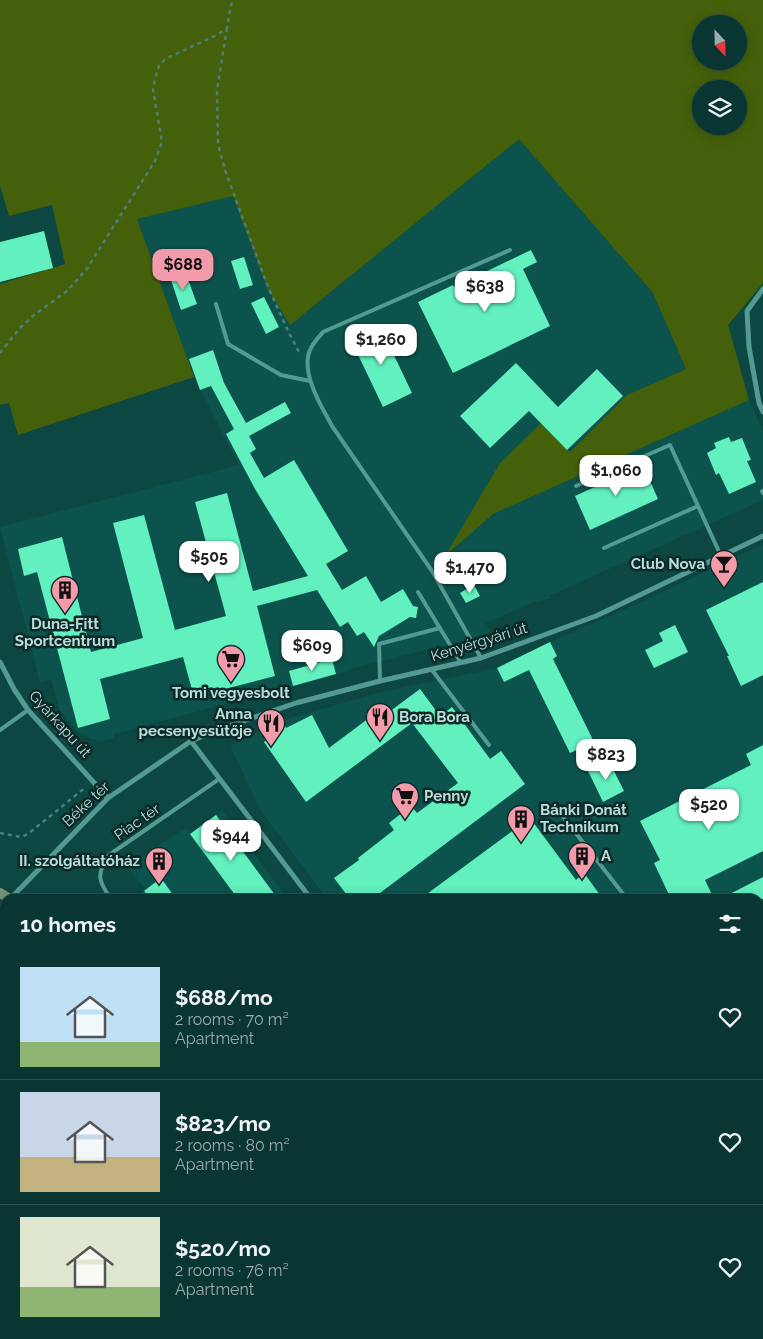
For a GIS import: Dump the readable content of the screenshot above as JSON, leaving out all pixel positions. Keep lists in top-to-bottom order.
{
  "streets": {
    "street": ["Kenyérgyári út", "Gyárkapu út", "Béke tér"],
    "lane": ["Piac tér"]
  },
  "crossings": [
    ["Kenyérgyári út", "Béke tér"],
    ["Gyárkapu út", "Béke tér"]
  ],
  "places": {
    "bar": ["Club Nova"],
    "building": [
      "Duna-Fitt Sportcentrum",
      "Bánki Donát Technikum",
      "A",
      "II. szolgáltatóház"
    ],
    "supermarket": ["Tomi vegyesbolt", "Penny"],
    "restaurant": ["Bora Bora", "Anna pecsenyesütője"]
  },
  "north": "bottom",
  "page": {
    "price": [
      "$688",
      "$638",
      "$1,260",
      "$1,060",
      "$505",
      "$1,470",
      "$609",
      "$823",
      "$520",
      "$944"
    ],
    "heading": "10 homes",
    "list": [
      {
        "name": "$688/mo",
        "note": "2 rooms · 70 m² · Apartment"
      },
      {
        "name": "$823/mo",
        "note": "2 rooms · 80 m² · Apartment"
      },
      {
        "name": "$520/mo",
        "note": "2 rooms · 76 m² · Apartment"
      }
    ]
  }
}
